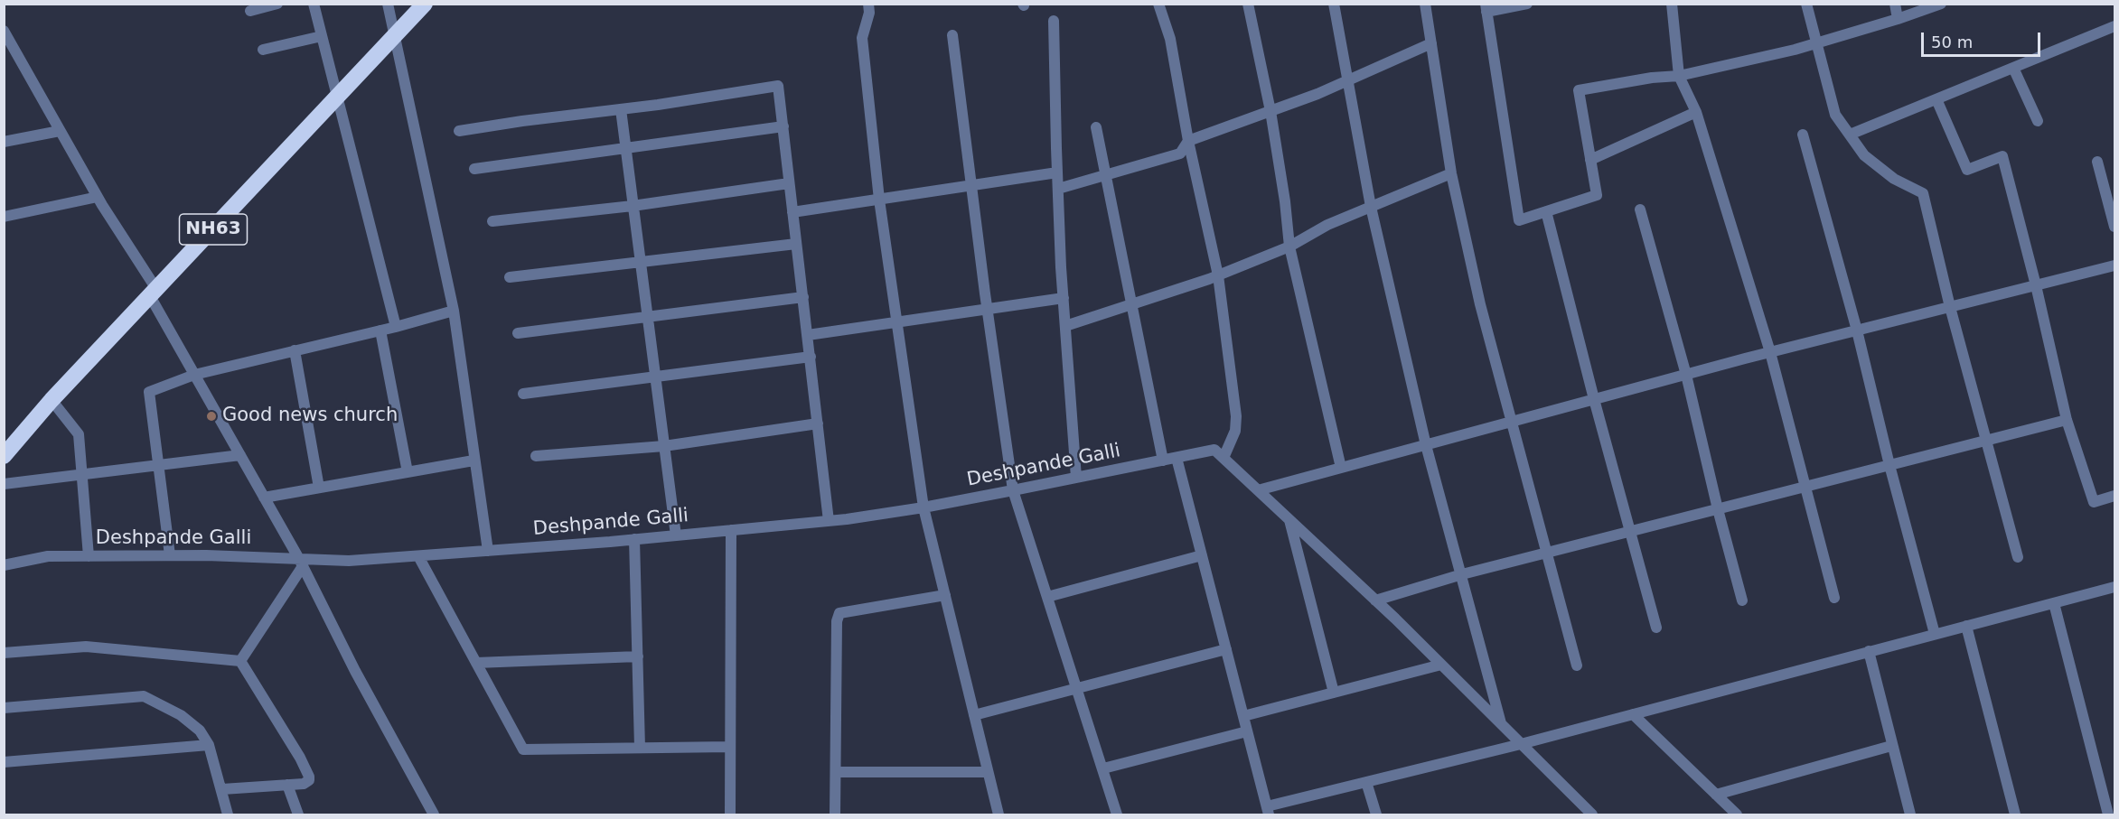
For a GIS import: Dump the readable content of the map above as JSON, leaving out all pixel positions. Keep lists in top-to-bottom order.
{
  "streets": {
    "highway": ["NH63"],
    "street": ["Deshpande Galli"]
  },
  "places": ["Good news church"],
  "scale_bar": "50 m"
}
